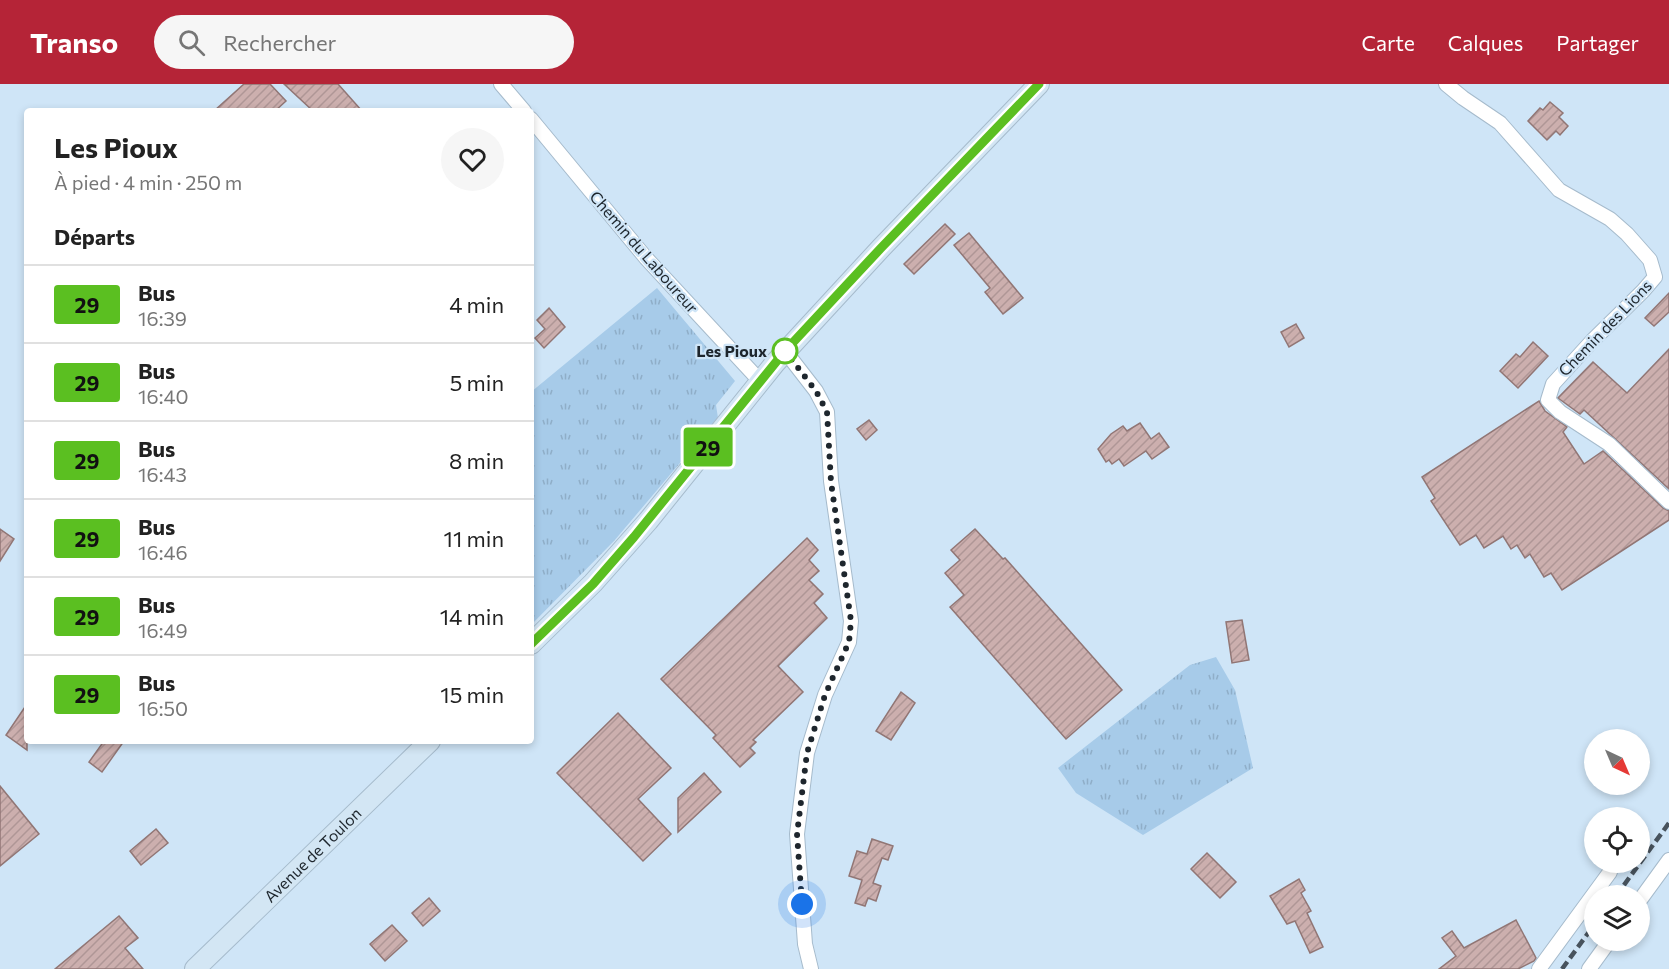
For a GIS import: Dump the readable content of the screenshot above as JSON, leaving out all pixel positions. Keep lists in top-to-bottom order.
{
  "streets": {
    "main road": ["Avenue de Toulon"],
    "street": ["Chemin du Laboureur", "Chemin des Lions"]
  },
  "places": ["Les Pioux"],
  "lines": ["bus line 29"],
  "north": "bottom right",
  "page": {
    "header": "Transo",
    "search": "Rechercher",
    "nav": ["Carte", "Calques", "Partager"],
    "on_map": "29",
    "heading": [
      ["Les Pioux", "À pied · 4 min · 250 m"],
      "Départs"
    ],
    "list": [
      {
        "mark": "29",
        "name": "Bus",
        "note": "16:39",
        "value": "4 min"
      },
      {
        "mark": "29",
        "name": "Bus",
        "note": "16:40",
        "value": "5 min"
      },
      {
        "mark": "29",
        "name": "Bus",
        "note": "16:43",
        "value": "8 min"
      },
      {
        "mark": "29",
        "name": "Bus",
        "note": "16:46",
        "value": "11 min"
      },
      {
        "mark": "29",
        "name": "Bus",
        "note": "16:49",
        "value": "14 min"
      },
      {
        "mark": "29",
        "name": "Bus",
        "note": "16:50",
        "value": "15 min"
      }
    ]
  }
}
